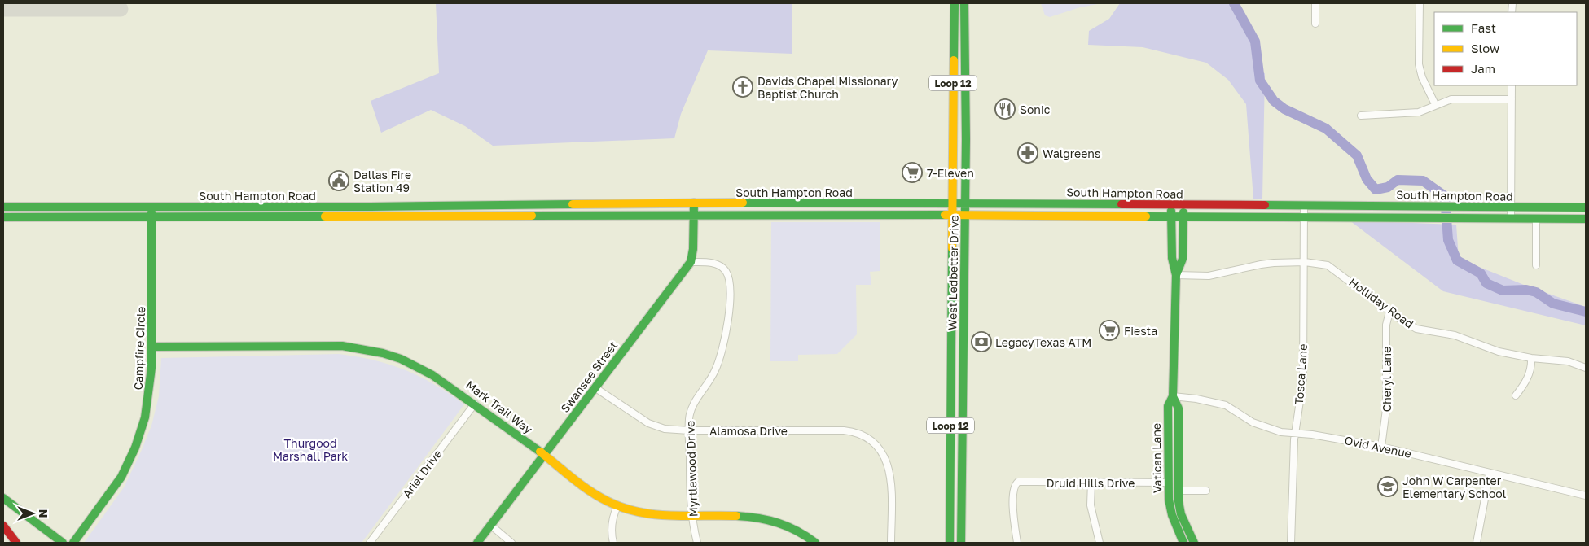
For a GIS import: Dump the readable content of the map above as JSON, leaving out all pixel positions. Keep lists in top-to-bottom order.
{
  "streets": {
    "main road": [
      "Loop 12",
      "South Hampton Road",
      "West Ledbetter Drive",
      "Campfire Circle",
      "Swansee Street",
      "Mark Trail Way",
      "Vatican Lane"
    ],
    "street": [
      "Holliday Road",
      "Tosca Lane",
      "Cheryl Lane",
      "Alamosa Drive",
      "Ovid Avenue",
      "Myrtlewood Drive",
      "Ariel Drive",
      "Druid Hills Drive"
    ]
  },
  "crossings": [
    ["South Hampton Road", "West Ledbetter Drive"],
    ["South Hampton Road", "Campfire Circle"],
    ["South Hampton Road", "Tosca Lane"],
    ["South Hampton Road", "Vatican Lane"],
    ["Holliday Road", "Tosca Lane"],
    ["Holliday Road", "Cheryl Lane"],
    ["Holliday Road", "Vatican Lane"],
    ["Campfire Circle", "Mark Trail Way"],
    ["Tosca Lane", "Ovid Avenue"],
    ["Swansee Street", "Mark Trail Way"],
    ["Swansee Street", "Alamosa Drive"],
    ["Swansee Street", "Myrtlewood Drive"],
    ["Cheryl Lane", "Ovid Avenue"],
    ["Mark Trail Way", "Myrtlewood Drive"],
    ["Mark Trail Way", "Ariel Drive"],
    ["Alamosa Drive", "Myrtlewood Drive"],
    ["Ovid Avenue", "Vatican Lane"],
    ["Vatican Lane", "Druid Hills Drive"]
  ],
  "parks": ["Thurgood Marshall Park"],
  "places": {
    "church": ["Davids Chapel Missionary Baptist Church"],
    "restaurant": ["Sonic"],
    "pharmacy": ["Walgreens"],
    "supermarket": ["7-Eleven", "Fiesta"],
    "public building": ["Dallas Fire Station 49"],
    "bank": ["LegacyTexas ATM"],
    "school or university": ["John W Carpenter Elementary School"]
  },
  "legend": ["Fast", "Slow", "Jam"],
  "north": "right"
}
